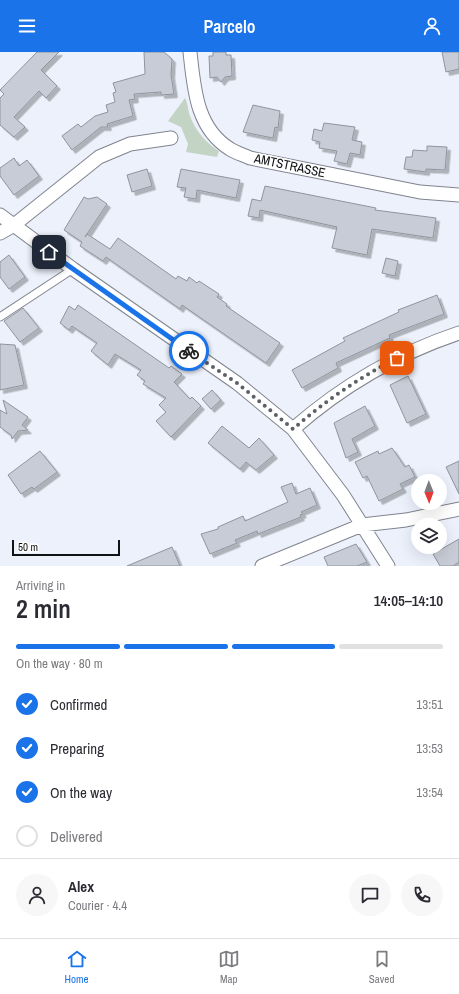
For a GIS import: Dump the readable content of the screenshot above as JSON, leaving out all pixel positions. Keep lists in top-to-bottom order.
{
  "streets": {
    "street": ["AMTSTRASSE"]
  },
  "scale_bar": "50 m",
  "north": "bottom",
  "page": {
    "header": "Parcelo",
    "scale": "50 m",
    "heading": ["2 min", "Arriving in", "14:05–14:10"],
    "panel": ["Alex", "Courier · 4.4"],
    "bar": "On the way · 80 m",
    "list": [
      ["Confirmed", "13:51"],
      ["Preparing", "13:53"],
      ["On the way", "13:54"],
      "Delivered"
    ],
    "tabs": ["Home", "Map", "Saved"]
  }
}
